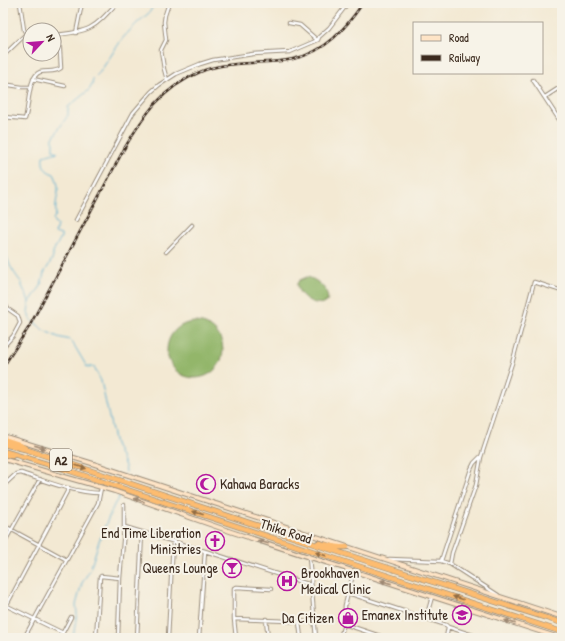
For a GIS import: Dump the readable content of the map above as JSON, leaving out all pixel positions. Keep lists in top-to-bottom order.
{
  "streets": {
    "highway": ["A2", "Thika Road"]
  },
  "places": {
    "mosque": ["Kahawa Baracks"],
    "church": ["End Time Liberation Ministries"],
    "bar": ["Queens Lounge"],
    "hospital": ["Brookhaven Medical Clinic"],
    "school or university": ["Emanex Institute"],
    "shop": ["Da Citizen"]
  },
  "legend": ["Road", "Railway"],
  "north": "top right"
}
